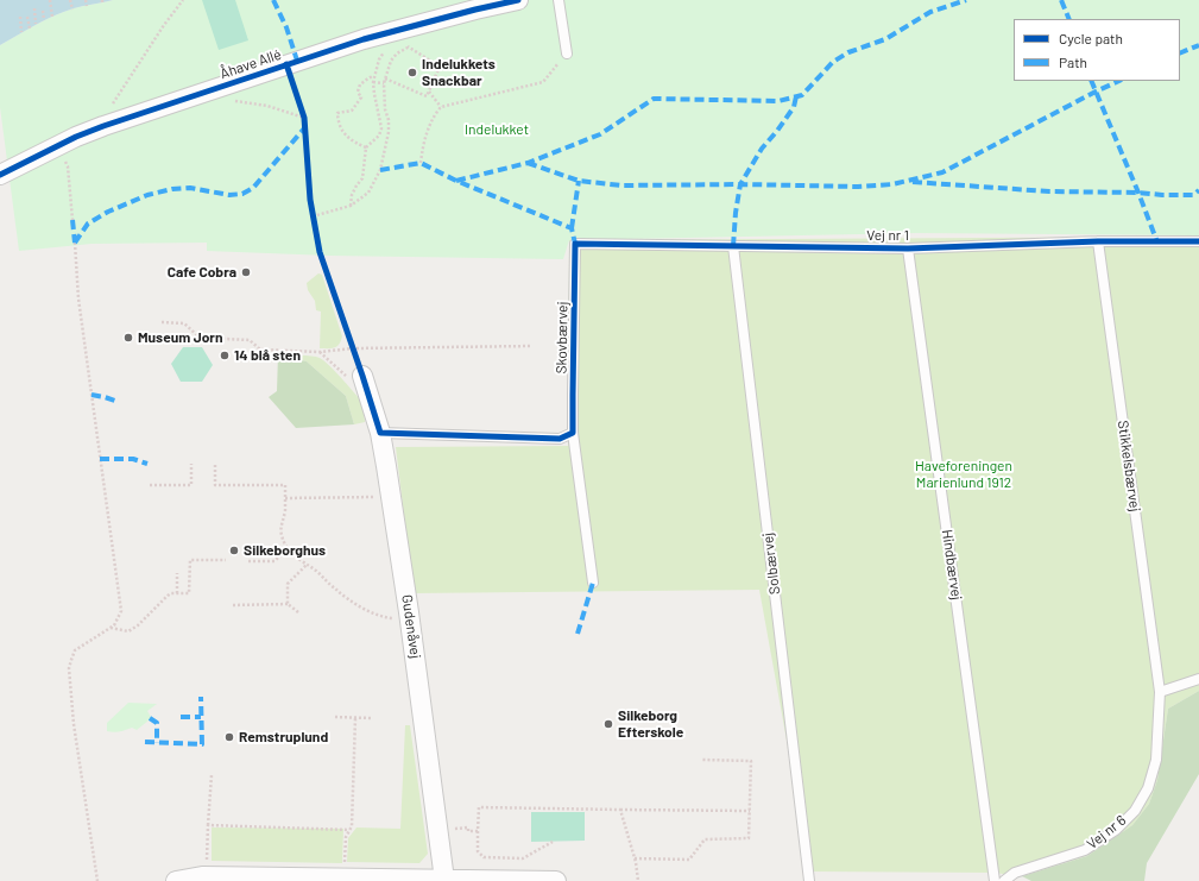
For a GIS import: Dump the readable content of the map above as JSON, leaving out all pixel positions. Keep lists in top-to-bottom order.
{
  "streets": {
    "street": ["Åhave Allé", "Gudenåvej"],
    "lane": [
      "Vej nr 1",
      "Skovbærvej",
      "Stikkelsbærvej",
      "Solbærvej",
      "Hindbærvej",
      "Vej nr 6"
    ]
  },
  "crossings": [
    ["Vej nr 1", "Skovbærvej"],
    ["Vej nr 1", "Stikkelsbærvej"],
    ["Vej nr 1", "Solbærvej"],
    ["Vej nr 1", "Hindbærvej"],
    ["Stikkelsbærvej", "Vej nr 6"]
  ],
  "parks": ["Indelukket", "Haveforeningen Marienlund 1912"],
  "places": [
    "Indelukkets Snackbar",
    "Cafe Cobra",
    "Museum Jorn",
    "14 blå sten",
    "Silkeborghus",
    "Silkeborg Efterskole",
    "Remstruplund"
  ],
  "legend": ["Cycle path", "Path"]
}
